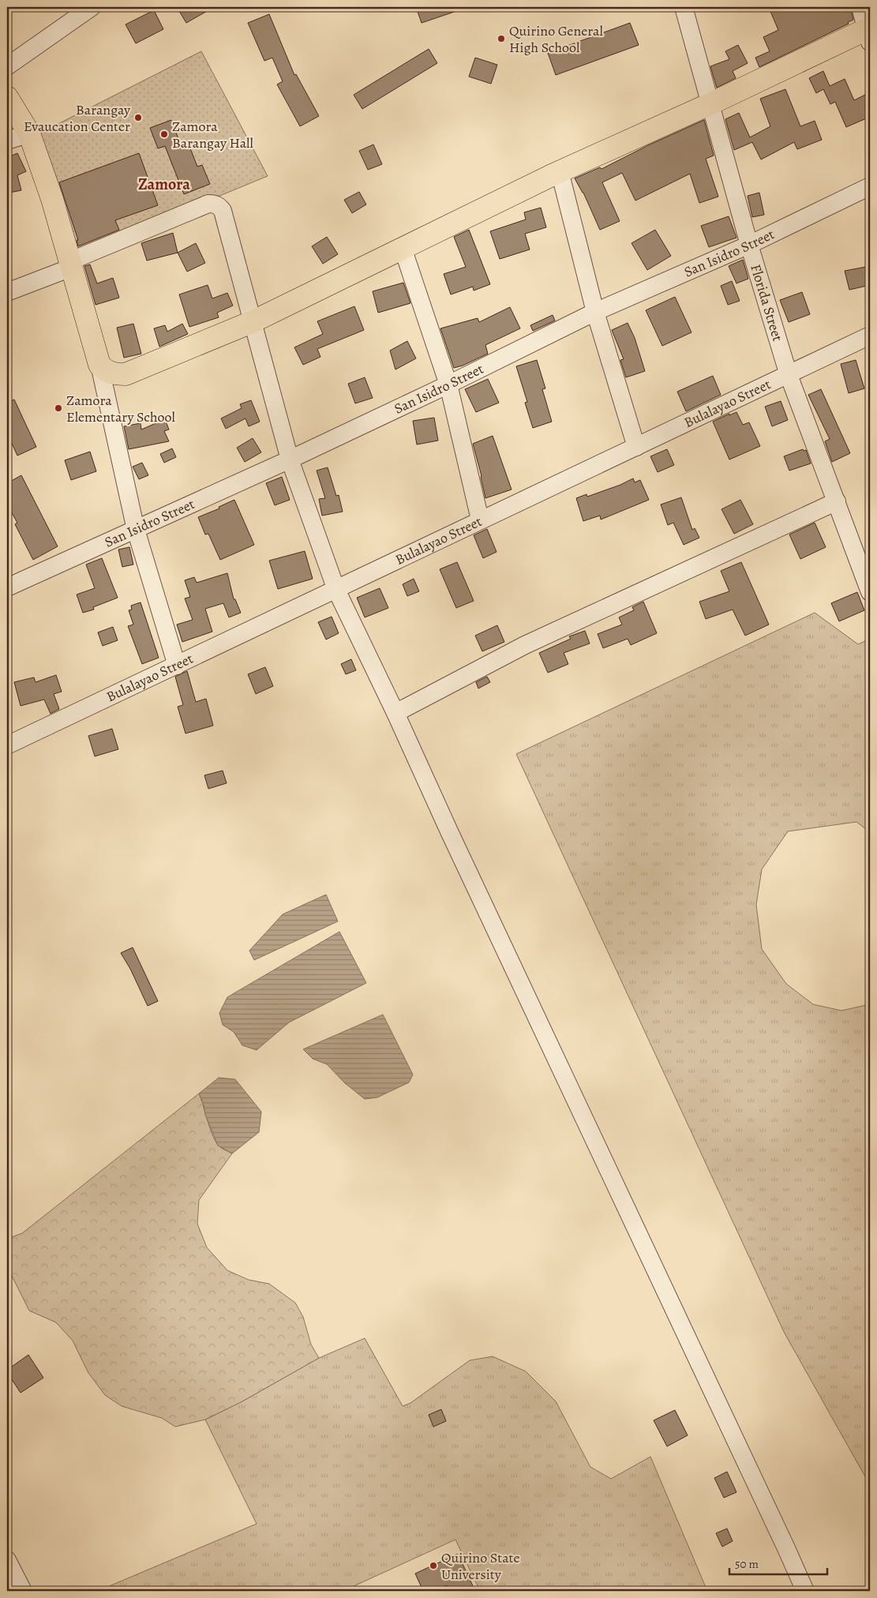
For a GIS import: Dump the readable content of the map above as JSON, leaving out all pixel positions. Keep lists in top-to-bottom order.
{
  "streets": {
    "street": ["San Isidro Street", "Florida Street", "Bulalayao Street"]
  },
  "crossings": [
    ["San Isidro Street", "Florida Street"],
    ["Florida Street", "Bulalayao Street"]
  ],
  "districts": ["Zamora"],
  "places": [
    "Quirino General High School",
    "Barangay Evaucation Center",
    "Zamora Barangay Hall",
    "Zamora Elementary School",
    "Quirino State University"
  ],
  "scale_bar": "50 m"
}
